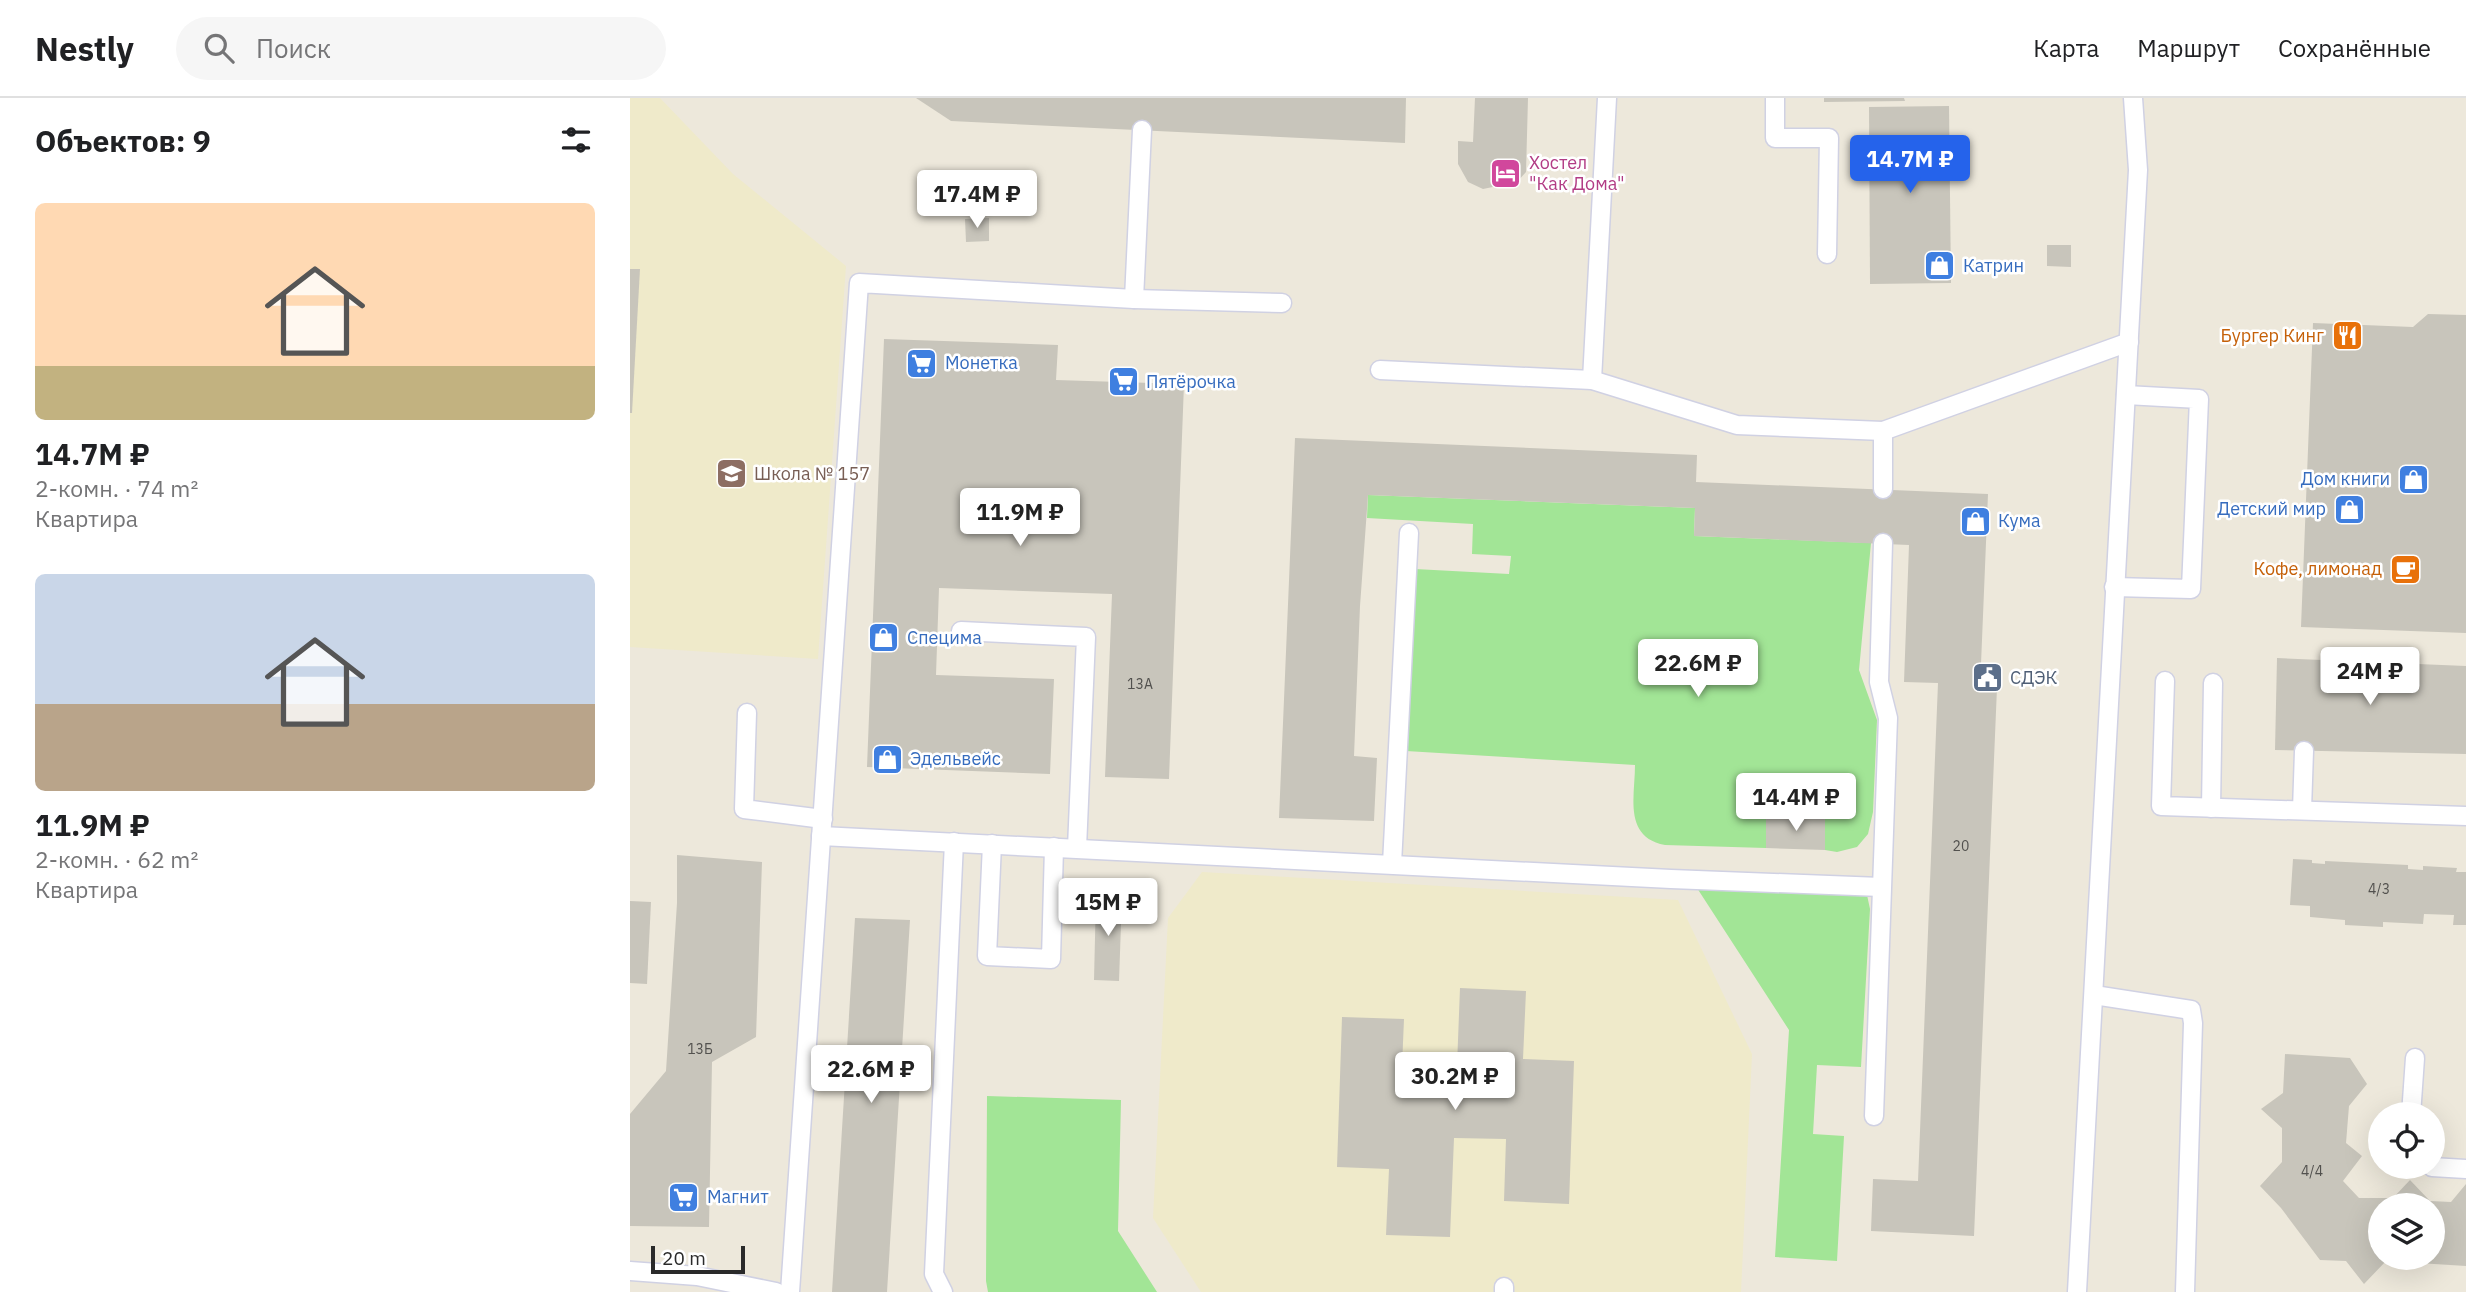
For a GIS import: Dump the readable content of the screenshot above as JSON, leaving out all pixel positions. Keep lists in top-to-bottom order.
{
  "places": {
    "hotel": ["Хостел \"Как Дома\""],
    "shop": [
      "Катрин",
      "Дом книги",
      "Детский мир",
      "Кума",
      "Специма",
      "Эдельвейс"
    ],
    "restaurant": ["Бургер Кинг"],
    "supermarket": ["Монетка", "Пятёрочка", "Магнит"],
    "school or university": ["Школа № 157"],
    "cafe": ["Кофе, лимонад"],
    "public building": ["СДЭК"]
  },
  "house_numbers": [
    "13А",
    "20",
    "4/3",
    "13Б",
    "4/4"
  ],
  "scale_bar": "20 m",
  "page": {
    "header": "Nestly",
    "search": "Поиск",
    "nav": ["Карта", "Маршрут", "Сохранённые"],
    "heading": "Объектов: 9",
    "price": [
      "14.7M ₽",
      "17.4M ₽",
      "11.9M ₽",
      "22.6M ₽",
      "24M ₽",
      "14.4M ₽",
      "15M ₽",
      "22.6M ₽",
      "30.2M ₽"
    ],
    "list": [
      {
        "name": "14.7M ₽",
        "note": "2-комн. · 74 m² · Квартира"
      },
      {
        "name": "11.9M ₽",
        "note": "2-комн. · 62 m² · Квартира"
      }
    ],
    "scale": "20 m"
  }
}
